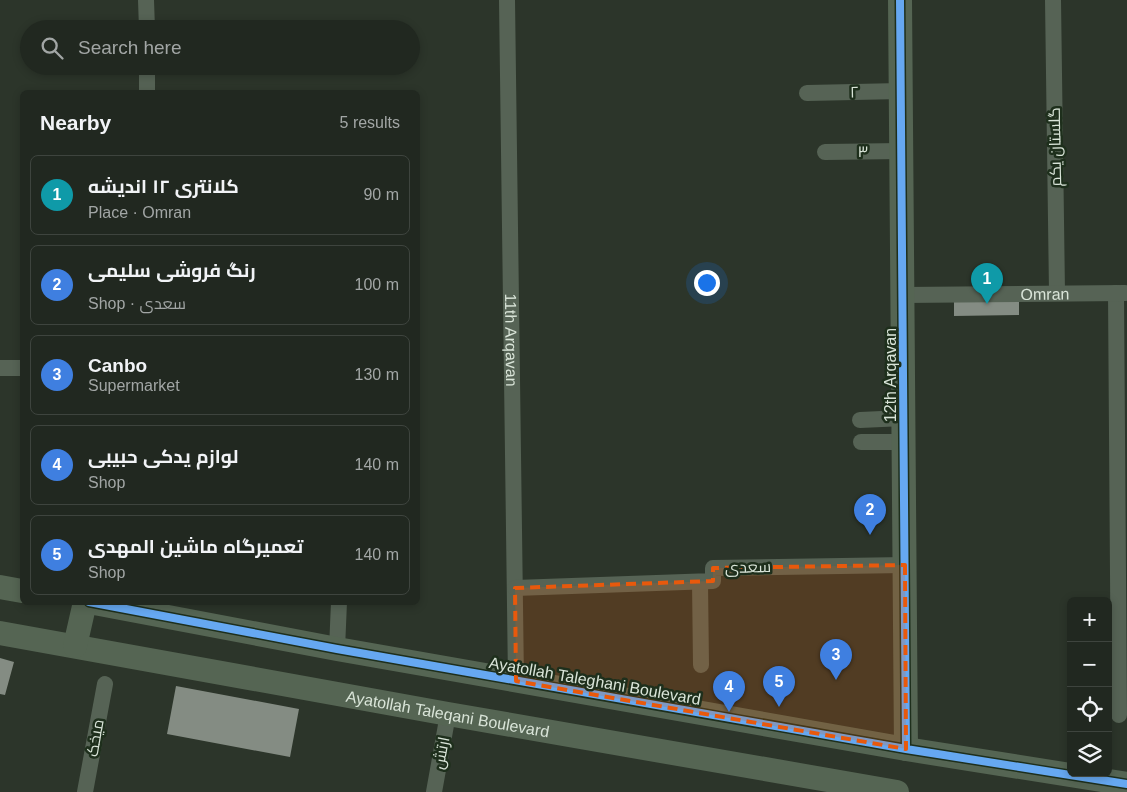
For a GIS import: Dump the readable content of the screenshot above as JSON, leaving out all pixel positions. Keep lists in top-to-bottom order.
{
  "streets": {
    "street": [
      "۲",
      "گلستان یکم",
      "۳",
      "Omran",
      "11th Arqavan",
      "12th Arqavan",
      "سعدی",
      "Ayatollah Taleghani Boulevard",
      "Ayatollah Taleqani Boulevard",
      "میخک",
      "ارتش"
    ]
  },
  "crossings": [
    ["۲", "12th Arqavan"],
    ["گلستان یکم", "Omran"],
    ["۳", "12th Arqavan"],
    ["Omran", "12th Arqavan"],
    ["11th Arqavan", "Ayatollah Taleghani Boulevard"],
    ["12th Arqavan", "سعدی"],
    ["12th Arqavan", "Ayatollah Taleghani Boulevard"],
    ["Ayatollah Taleqani Boulevard", "ارتش"]
  ],
  "page": {
    "search": "Search here",
    "heading": ["Nearby", "5 results"],
    "list": [
      {
        "mark": "1",
        "name": "کلانتری ۱۲ اندیشه",
        "note": "Place · Omran",
        "value": "90 m"
      },
      {
        "mark": "2",
        "name": "رنگ فروشی سلیمی",
        "note": "Shop · سعدی",
        "value": "100 m"
      },
      {
        "mark": "3",
        "name": "Canbo",
        "note": "Supermarket",
        "value": "130 m"
      },
      {
        "mark": "4",
        "name": "لوازم یدکی حبیبی",
        "note": "Shop",
        "value": "140 m"
      },
      {
        "mark": "5",
        "name": "تعمیرگاه ماشین المهدی",
        "note": "Shop",
        "value": "140 m"
      }
    ],
    "pins": [
      "1",
      "2",
      "3",
      "5",
      "4"
    ],
    "map_buttons": ["+", "−"]
  }
}
